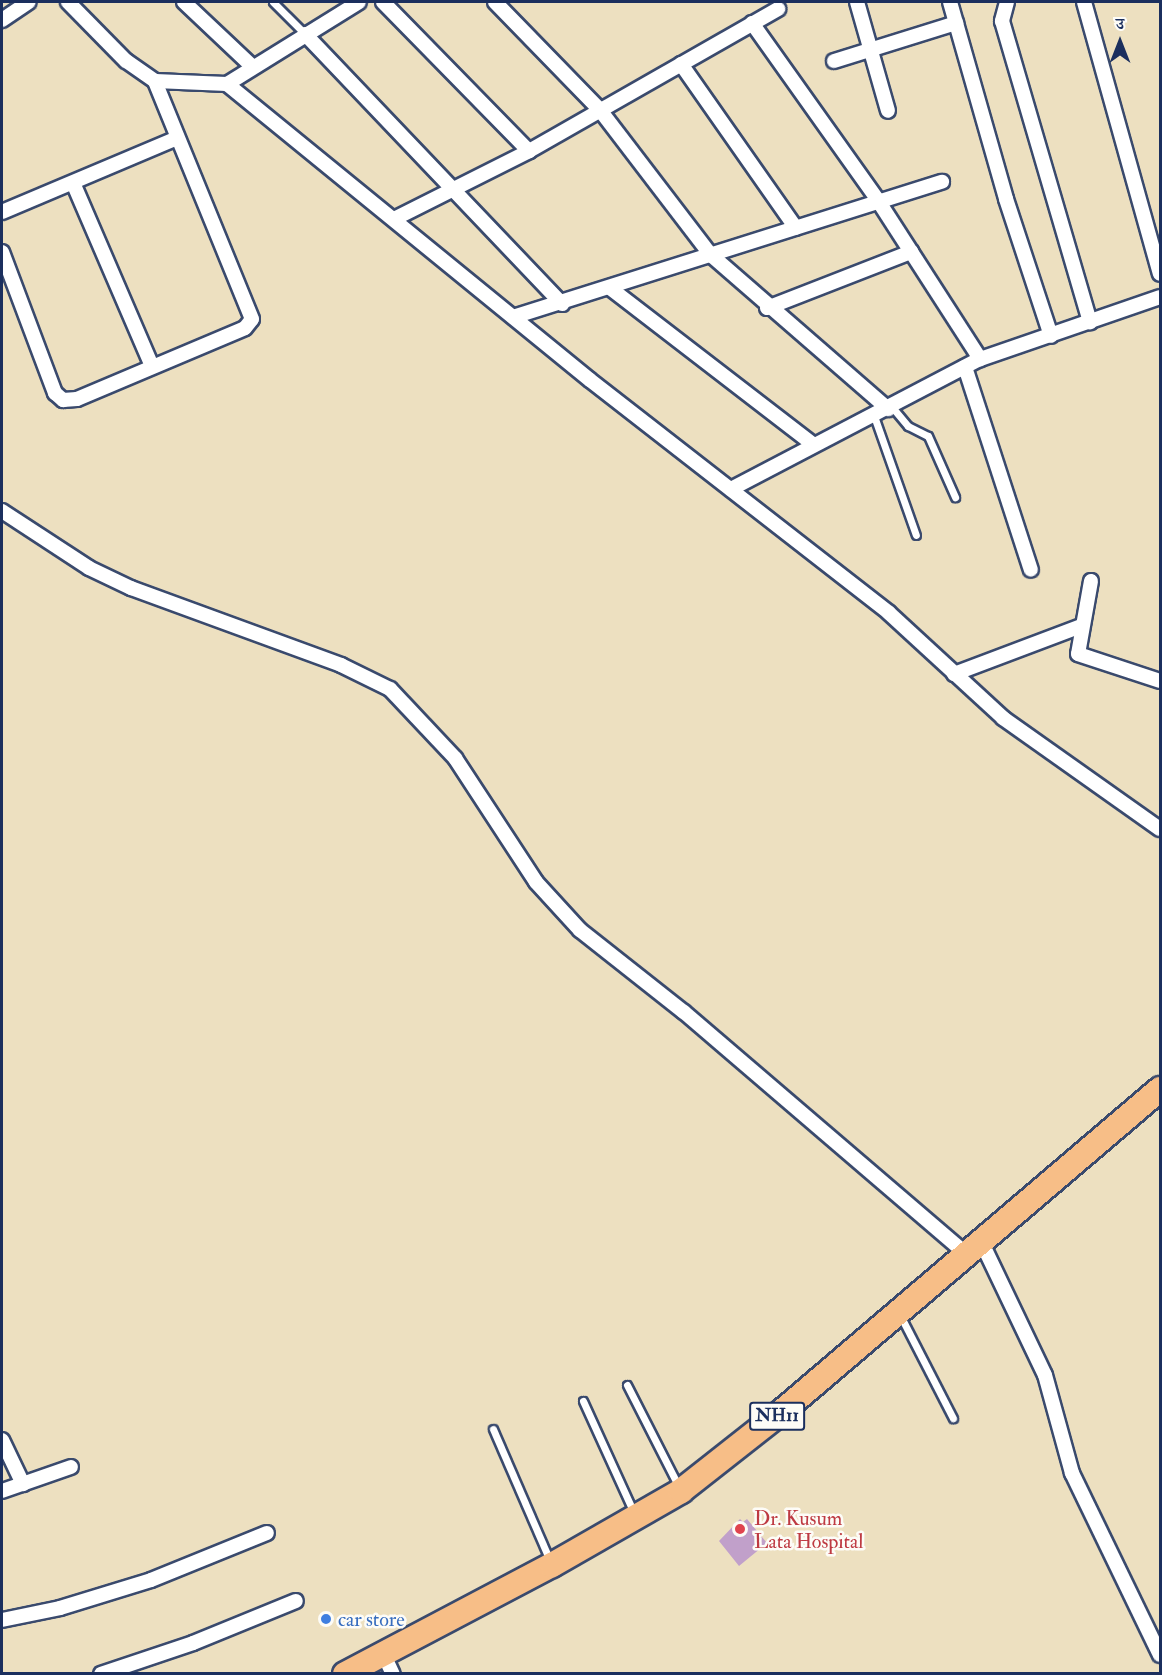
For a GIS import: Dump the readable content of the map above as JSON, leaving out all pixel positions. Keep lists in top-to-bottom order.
{
  "streets": {
    "highway": ["NH11"]
  },
  "places": ["Dr. Kusum Lata Hospital", "car store"],
  "north": "top"
}
